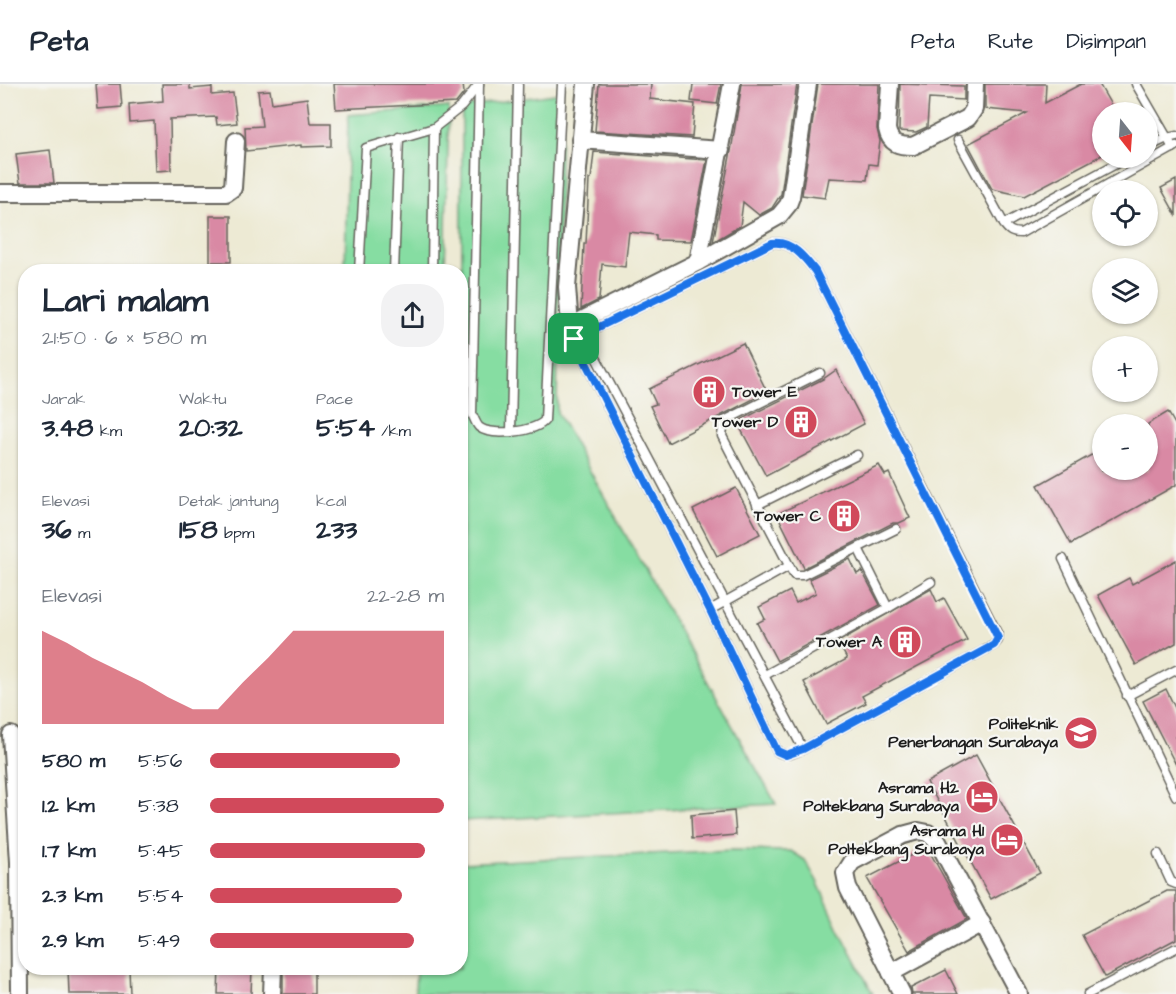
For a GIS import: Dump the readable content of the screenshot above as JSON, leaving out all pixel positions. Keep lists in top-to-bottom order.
{
  "places": {
    "building": [
      "Tower E",
      "Tower D",
      "Tower C",
      "Tower A"
    ],
    "school or university": ["Politeknik Penerbangan Surabaya"],
    "hotel": ["Asrama H2 Poltekbang Surabaya", "Asrama H1 Poltekbang Surabaya"]
  },
  "north": "bottom",
  "page": {
    "header": "Peta",
    "nav": ["Peta", "Rute", "Disimpan"],
    "map_buttons": ["+", "−"],
    "heading": ["Lari malam", "21:50 · 6 × 580 m"],
    "stats": [
      ["Jarak", "3.48 km"],
      ["Waktu", "20:32"],
      ["Pace", "5:54 /km"],
      ["Elevasi", "36 m"],
      ["Detak jantung", "158 bpm"],
      ["kcal", "233"]
    ],
    "chart": ["Elevasi", "22–28 m"],
    "list": [
      {
        "name": "580 m",
        "note": "5:56"
      },
      {
        "name": "1.2 km",
        "note": "5:38"
      },
      {
        "name": "1.7 km",
        "note": "5:45"
      },
      {
        "name": "2.3 km",
        "note": "5:54"
      },
      {
        "name": "2.9 km",
        "note": "5:49"
      }
    ]
  }
}
